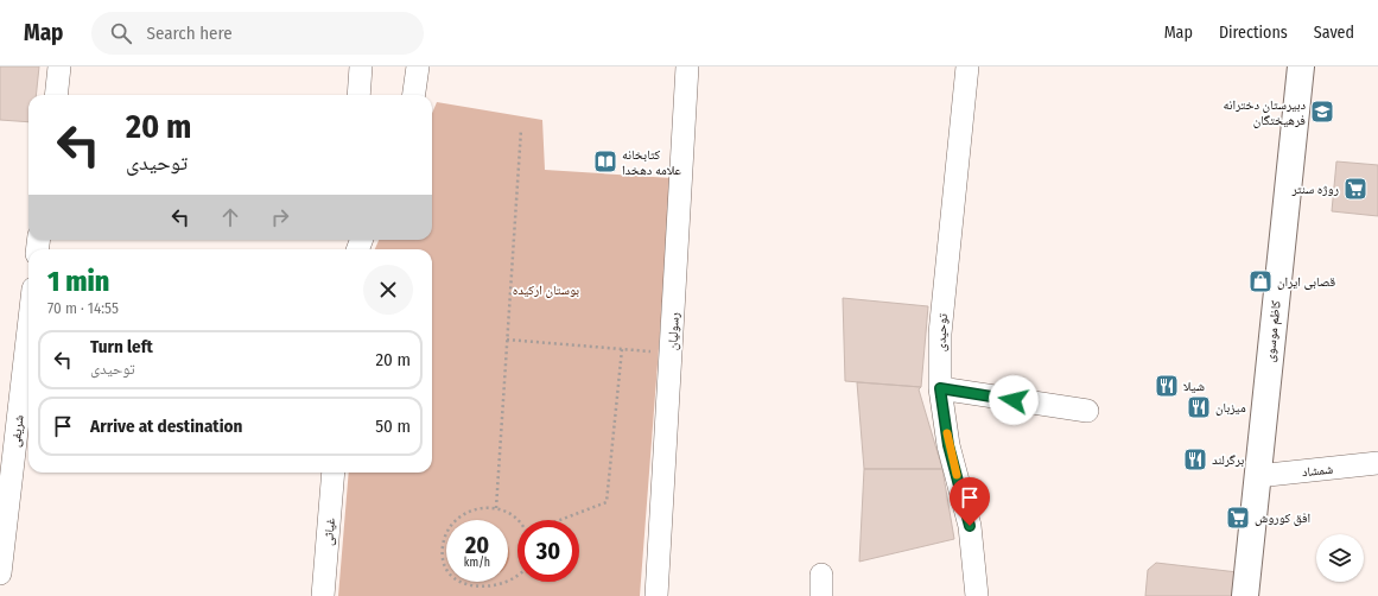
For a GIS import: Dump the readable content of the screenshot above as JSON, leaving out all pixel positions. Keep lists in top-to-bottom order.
{
  "streets": {
    "main road": ["کاظم موسوی"],
    "street": [
      "رسولیان",
      "توحیدی",
      "شریفی",
      "شمشاد",
      "غیاثی"
    ]
  },
  "crossings": [
    ["کاظم موسوی", "شمشاد"]
  ],
  "parks": ["بوستان ارکیده"],
  "places": {
    "school or university": ["دبیرستان دخترانه فرهیختگان"],
    "library": ["کتابخانه علامه دهخدا"],
    "supermarket": ["روژه سنتر", "افق کوروش"],
    "shop": ["قصابی ایران"],
    "restaurant": ["شیلا", "میزبان", "برگرلند"]
  },
  "page": {
    "header": "Map",
    "search": "Search here",
    "nav": ["Map", "Directions", "Saved"],
    "turn": ["20 m", "توحیدی"],
    "heading": ["1 min", "70 m · 14:55"],
    "list": [
      {
        "name": "Turn left",
        "note": "توحیدی",
        "value": "20 m"
      },
      {
        "name": "Arrive at destination",
        "value": "50 m"
      }
    ],
    "speed": "20 km/h",
    "limit": "30"
  }
}
